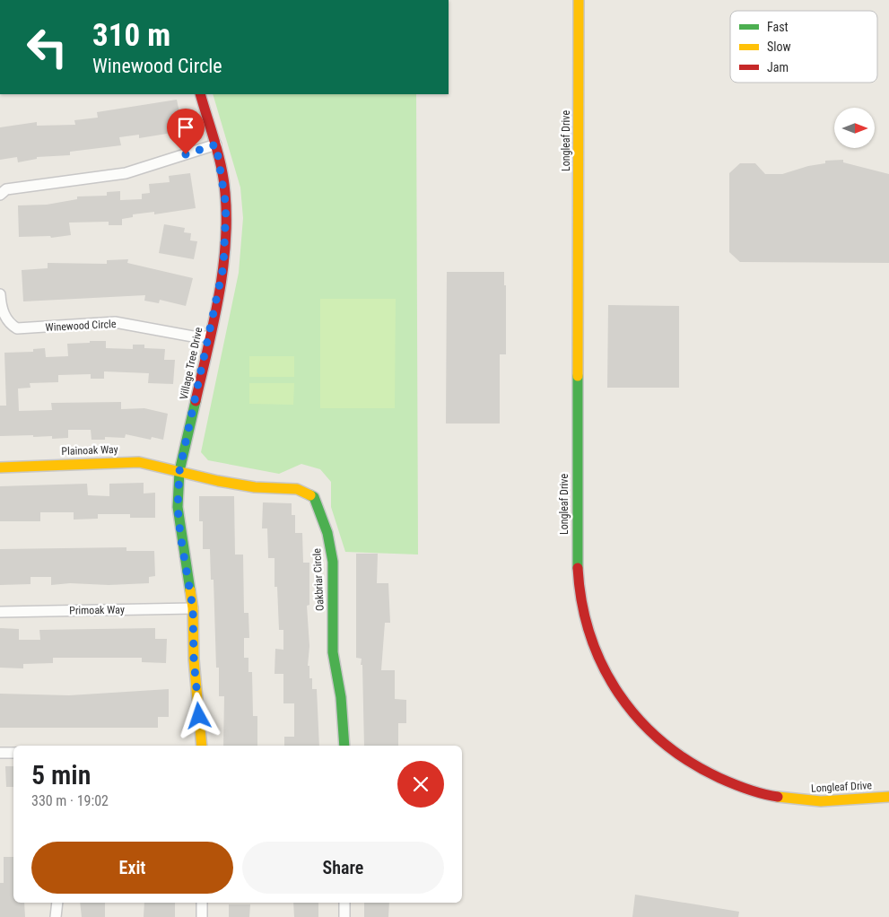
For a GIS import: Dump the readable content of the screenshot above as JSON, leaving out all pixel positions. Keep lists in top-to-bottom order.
{
  "streets": {
    "street": [
      "Longleaf Drive",
      "Winewood Circle",
      "Village Tree Drive",
      "Plainoak Way",
      "Oakbriar Circle",
      "Primoak Way"
    ]
  },
  "crossings": [
    ["Winewood Circle", "Village Tree Drive"],
    ["Village Tree Drive", "Plainoak Way"],
    ["Village Tree Drive", "Oakbriar Circle"],
    ["Village Tree Drive", "Primoak Way"],
    ["Plainoak Way", "Oakbriar Circle"]
  ],
  "legend": ["Fast", "Slow", "Jam"],
  "north": "right",
  "page": {
    "turn": ["310 m", "Winewood Circle"],
    "heading": ["5 min", "330 m · 19:02"],
    "buttons": ["Exit", "Share"]
  }
}
